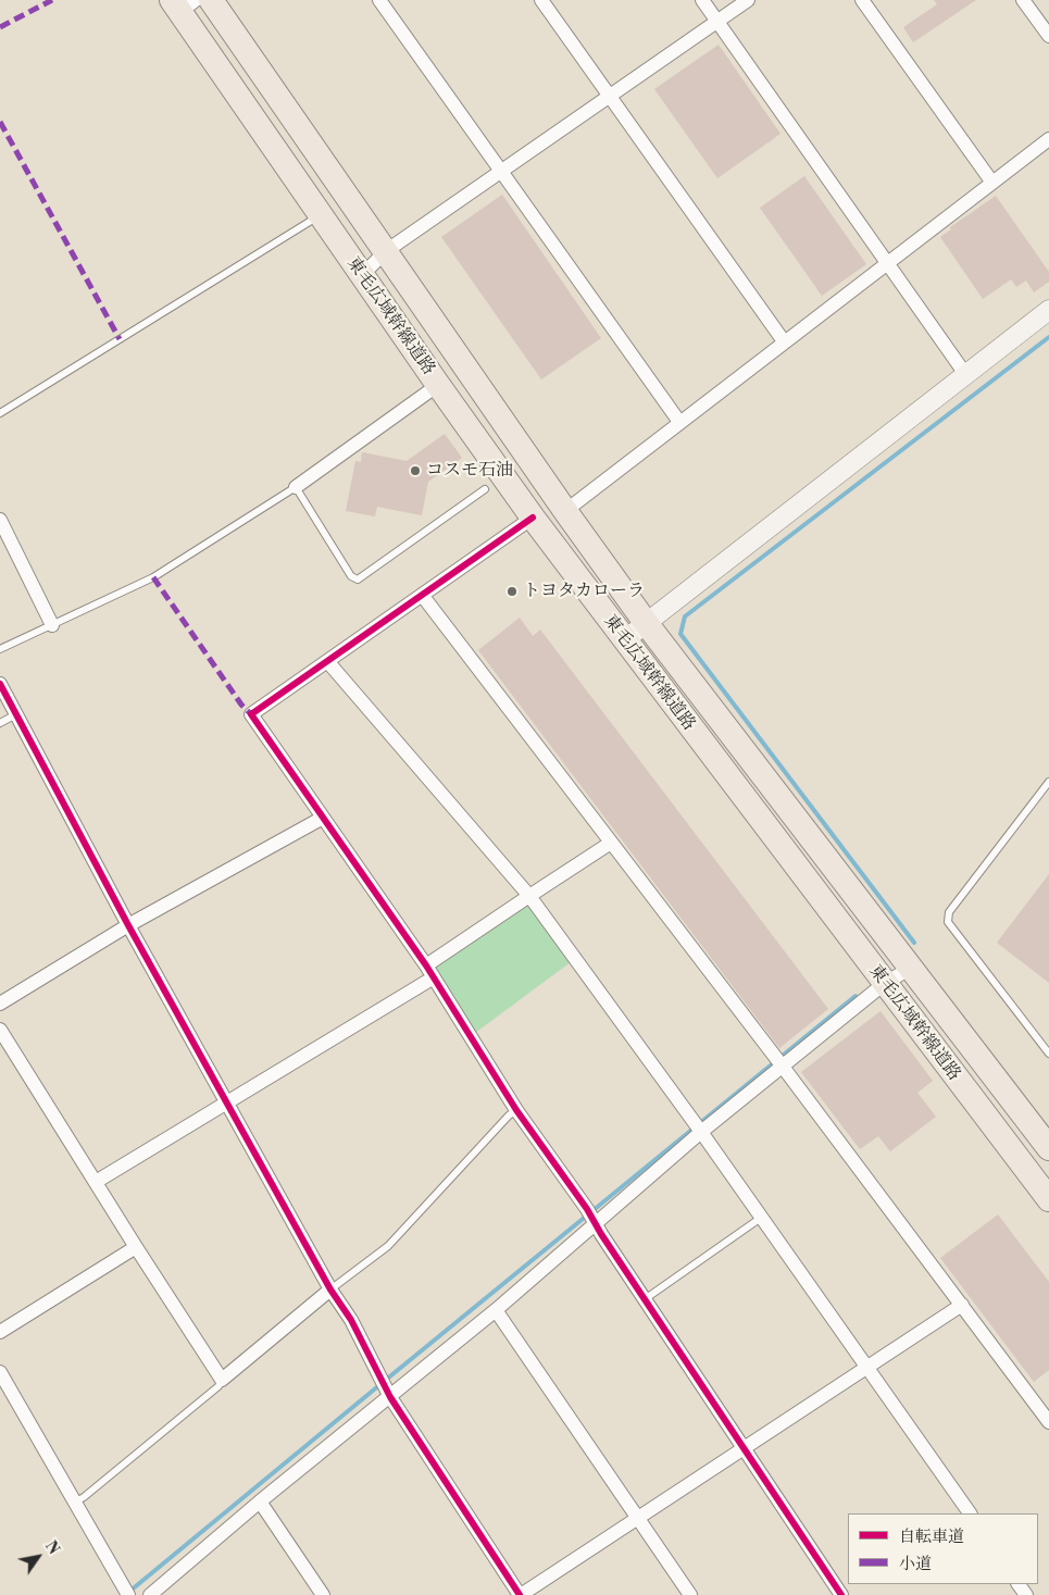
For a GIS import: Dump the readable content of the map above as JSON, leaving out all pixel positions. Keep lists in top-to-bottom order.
{
  "streets": {
    "highway": ["東毛広域幹線道路"]
  },
  "places": ["コスモ石油", "トヨタカローラ"],
  "legend": ["自転車道", "小道"],
  "north": "top right"
}
